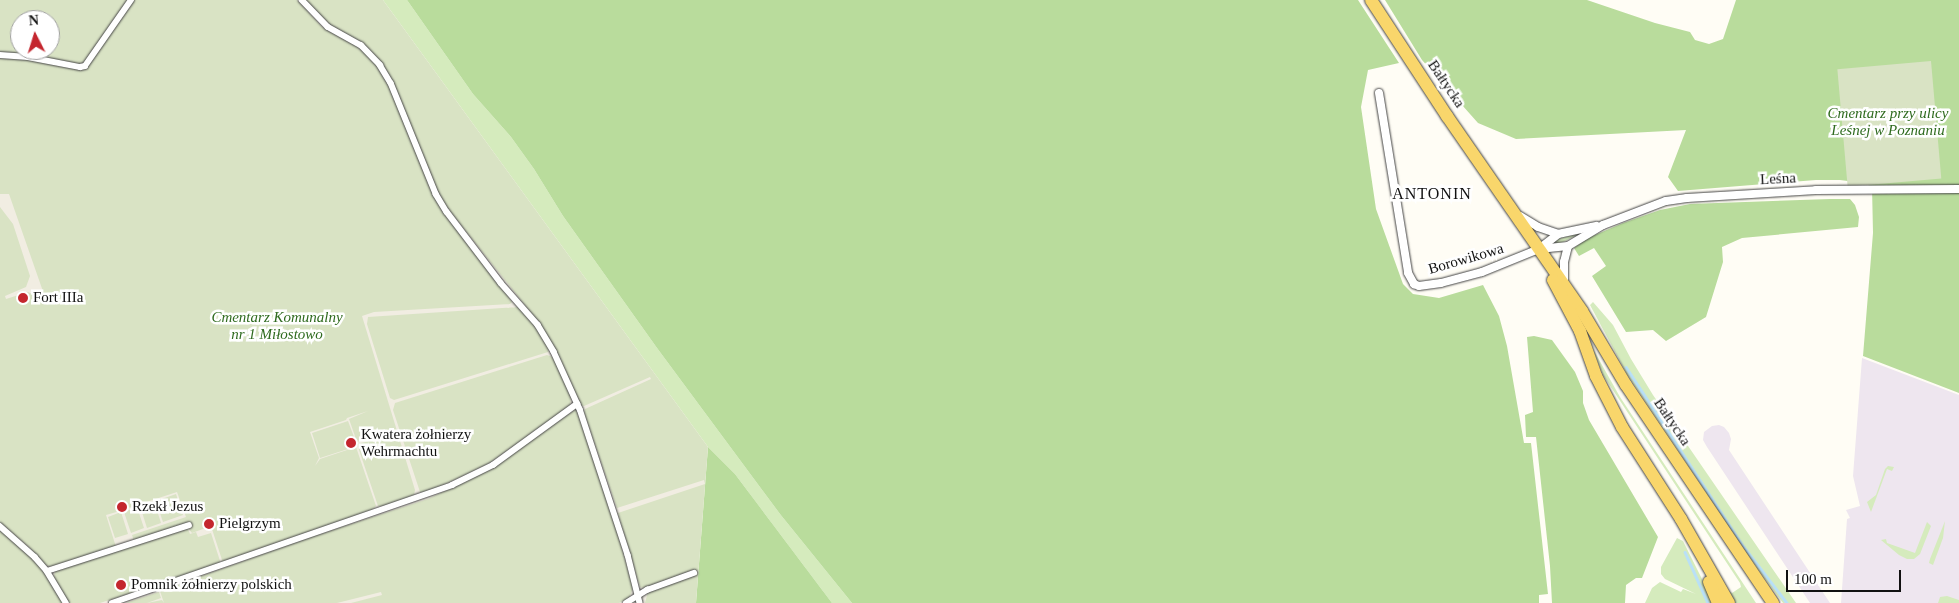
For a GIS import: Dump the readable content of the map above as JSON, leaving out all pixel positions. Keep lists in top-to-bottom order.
{
  "streets": {
    "main road": ["Bałtycka"],
    "street": ["Leśna", "Borowikowa"]
  },
  "crossings": [
    ["Bałtycka", "Leśna"],
    ["Bałtycka", "Borowikowa"],
    ["Leśna", "Borowikowa"]
  ],
  "districts": ["ANTONIN"],
  "parks": ["Cmentarz przy ulicy Leśnej w Poznaniu", "Cmentarz Komunalny nr 1 Miłostowo"],
  "places": [
    "Fort IIIa",
    "Kwatera żołnierzy Wehrmachtu",
    "Rzekł Jezus",
    "Pielgrzym",
    "Pomnik żołnierzy polskich"
  ],
  "scale_bar": "100 m",
  "north": "top"
}
